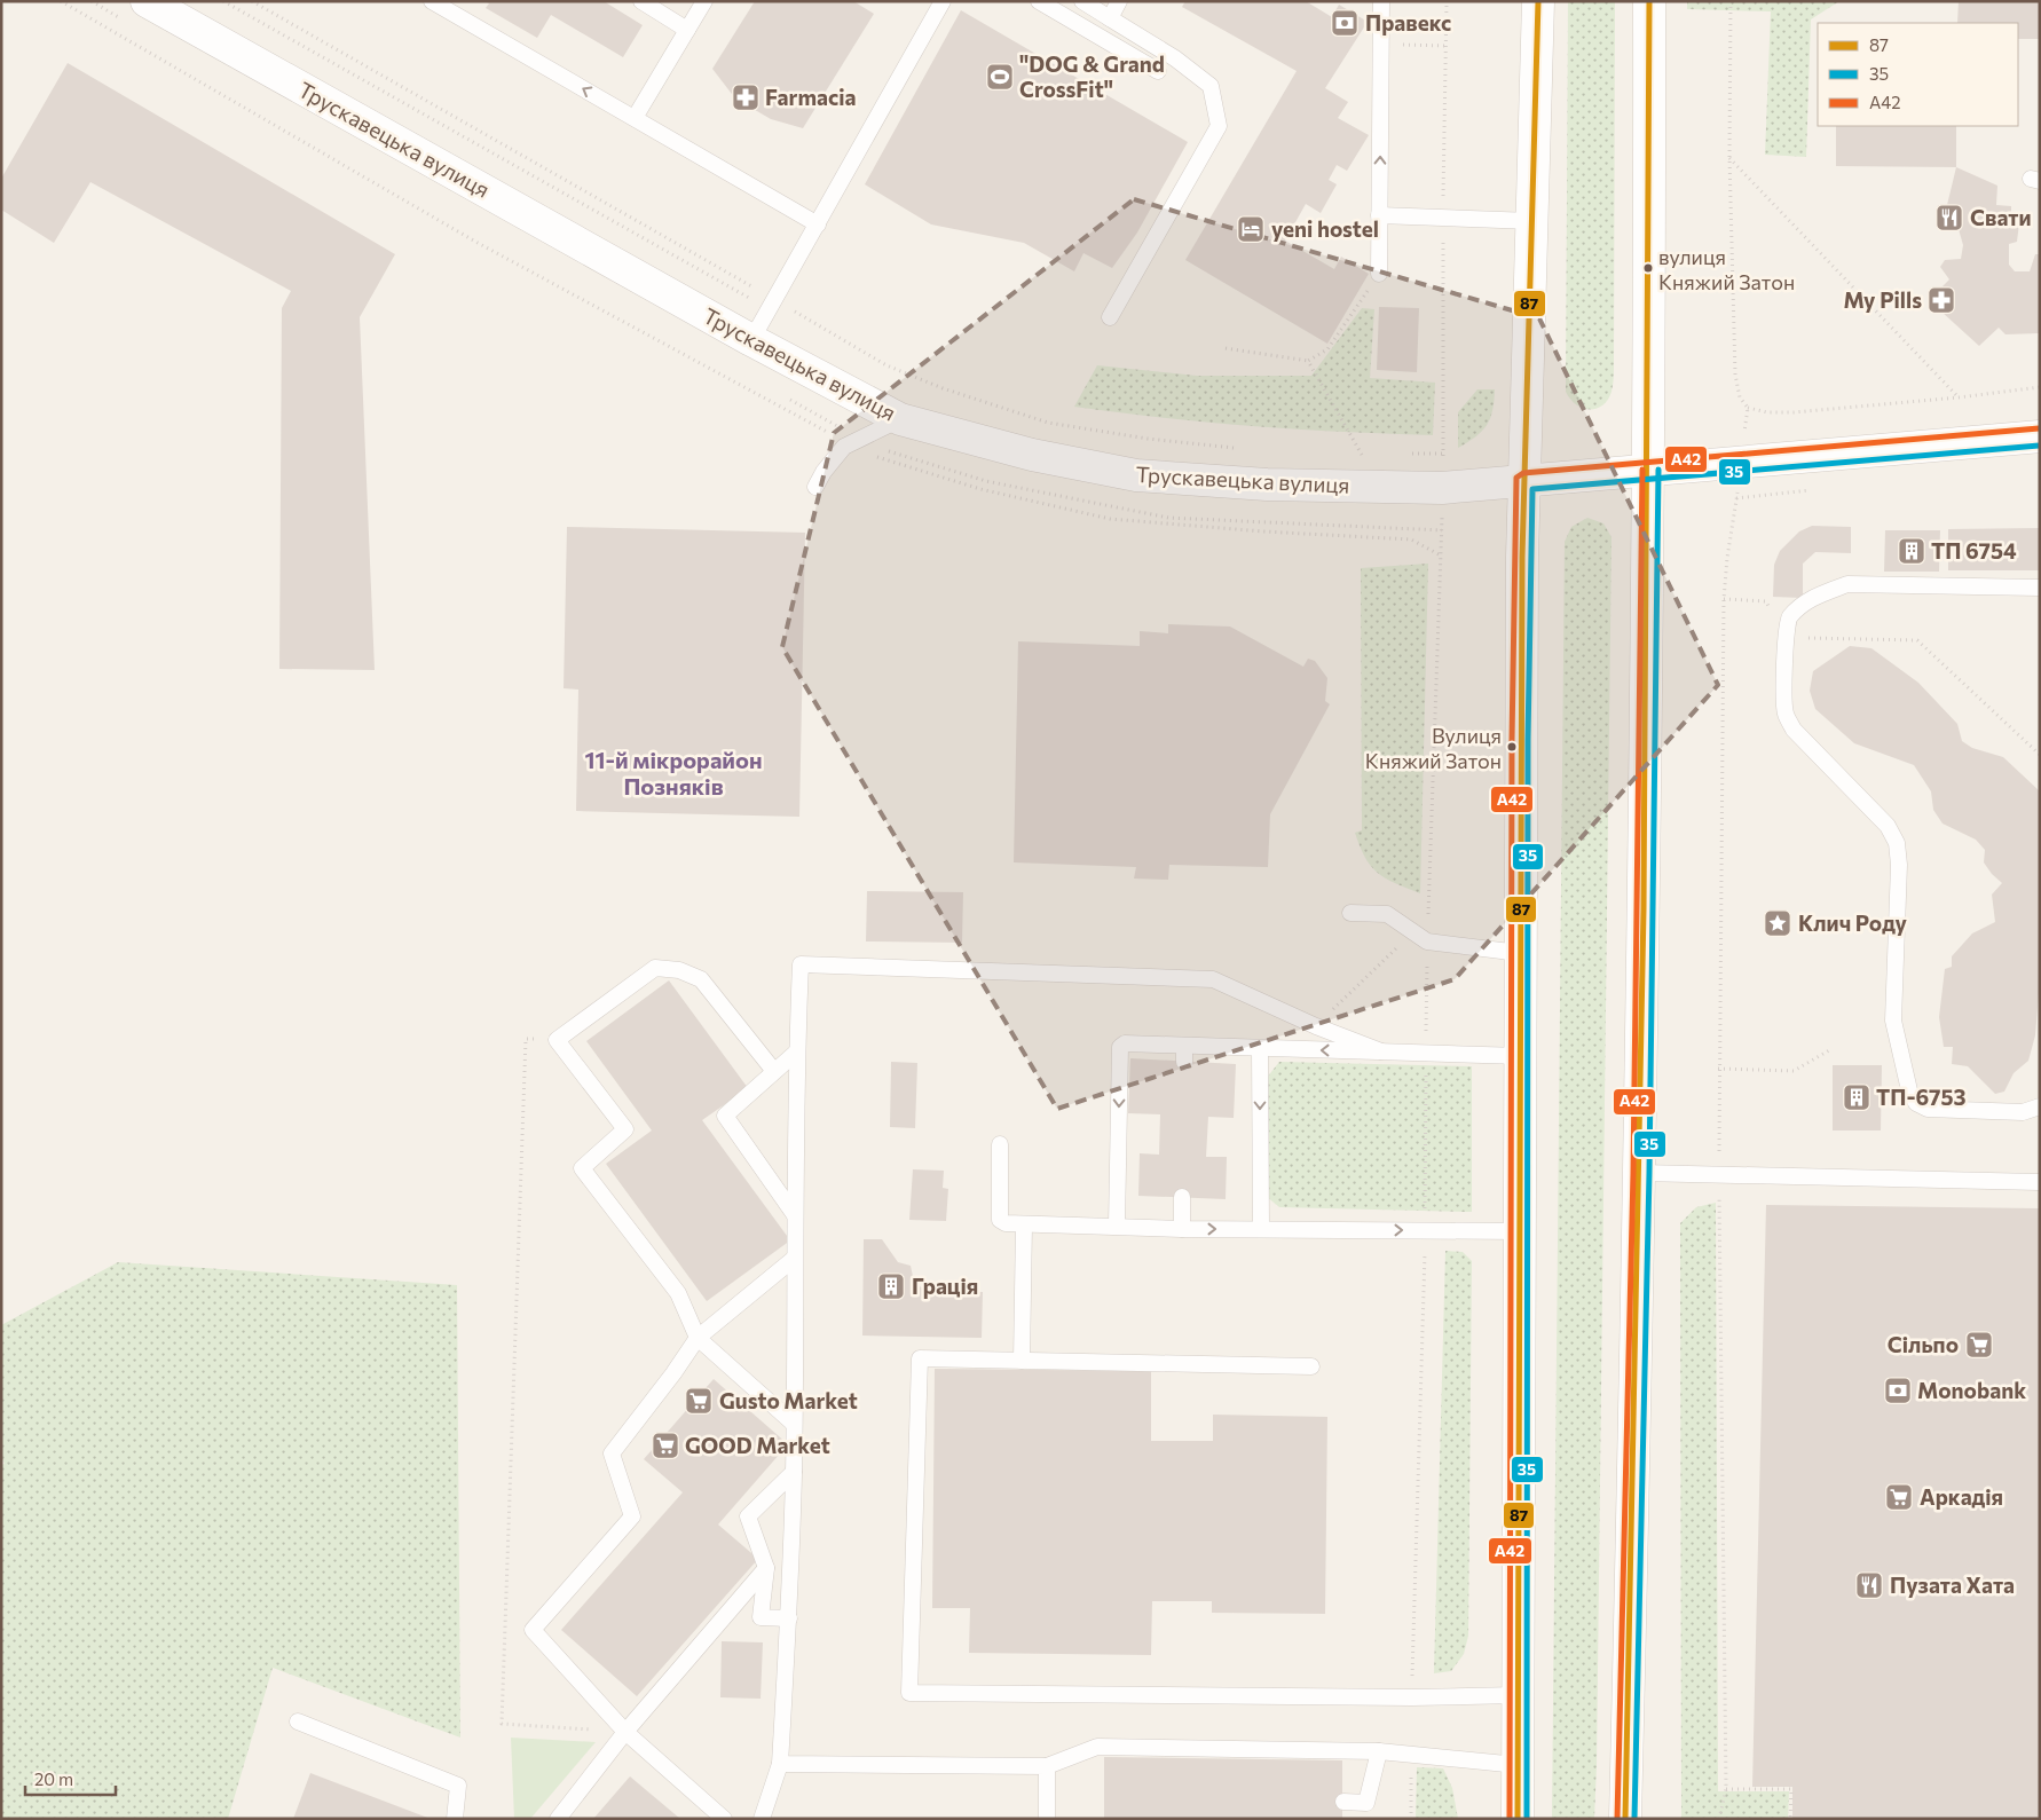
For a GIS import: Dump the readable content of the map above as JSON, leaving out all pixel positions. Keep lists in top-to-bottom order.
{
  "streets": {
    "main road": ["Трускавецька вулиця"]
  },
  "districts": ["11-й мікрорайон Позняків"],
  "places": {
    "bank": ["Правекс", "Monobank"],
    "sports": ["\"DOG & Grand CrossFit\""],
    "pharmacy": ["Farmacia", "My Pills"],
    "restaurant": ["Свати", "Пузата Хата"],
    "hotel": ["yeni hostel"],
    "other": ["вулиця Княжий Затон", "Вулиця Княжий Затон"],
    "building": ["ТП 6754", "ТП-6753", "Грація"],
    "place": ["Клич Роду"],
    "supermarket": [
      "Сільпо",
      "Gusto Market",
      "GOOD Market",
      "Аркадія"
    ]
  },
  "lines": ["transit line 87", "transit line А42", "transit line 35"],
  "legend": ["87", "35", "А42"],
  "scale_bar": "20 m"
}
